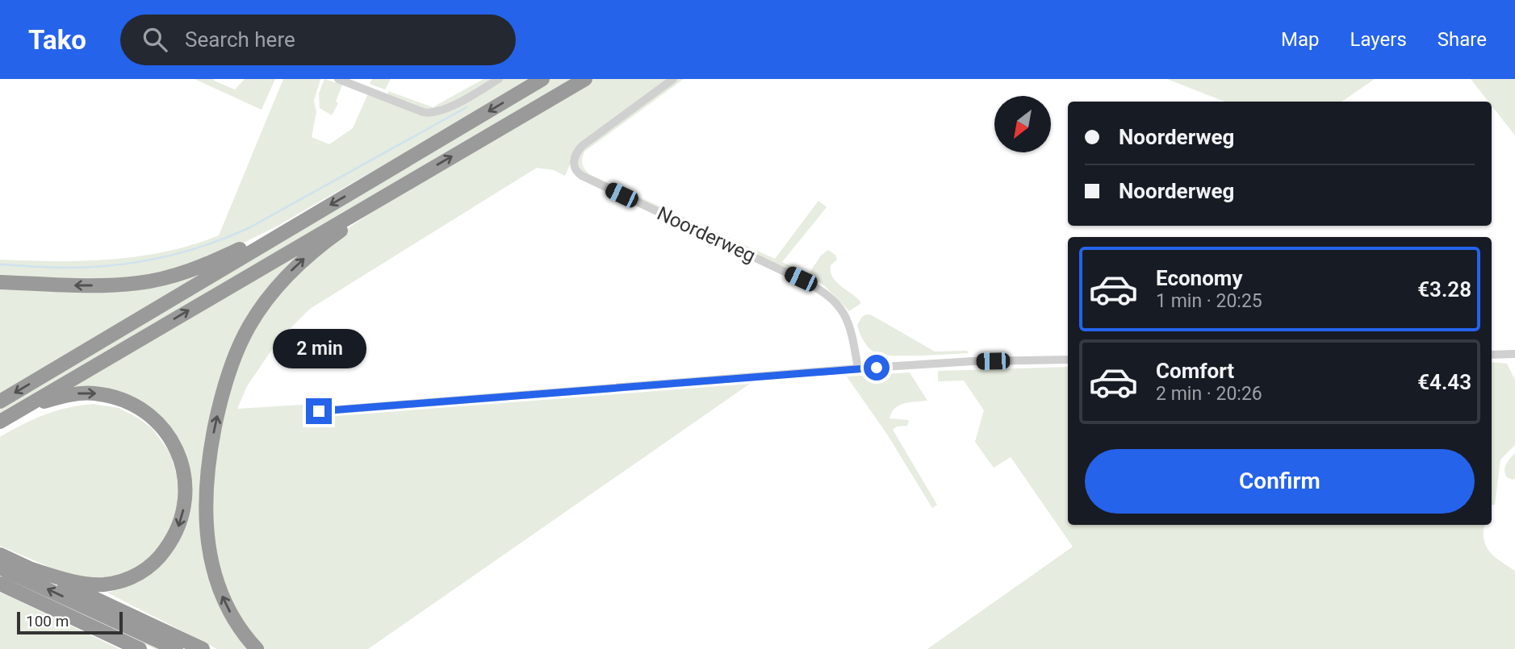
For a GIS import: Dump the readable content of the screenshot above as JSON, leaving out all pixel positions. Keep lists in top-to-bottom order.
{
  "streets": {
    "street": ["Noorderweg"]
  },
  "scale_bar": "100 m",
  "north": "bottom left",
  "page": {
    "header": "Tako",
    "search": "Search here",
    "nav": ["Map", "Layers", "Share"],
    "banner": ["Noorderweg", "Noorderweg"],
    "list": [
      {
        "name": "Economy",
        "note": "1 min · 20:25",
        "value": "€3.28"
      },
      {
        "name": "Comfort",
        "note": "2 min · 20:26",
        "value": "€4.43"
      }
    ],
    "bubble": "2 min",
    "buttons": "Confirm",
    "scale": "100 m"
  }
}
